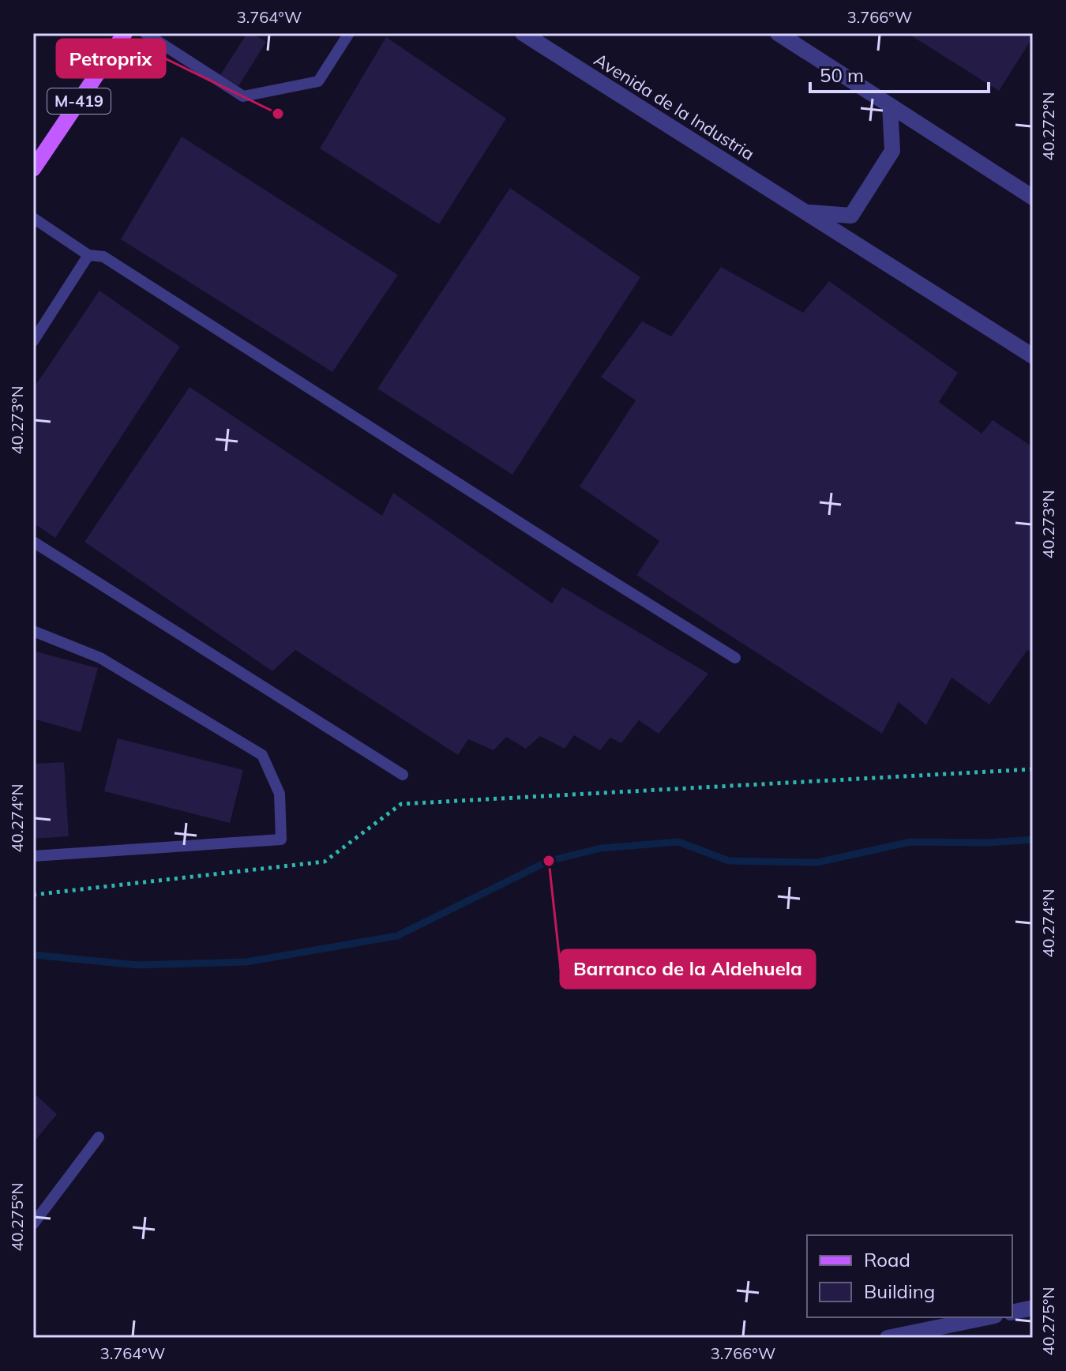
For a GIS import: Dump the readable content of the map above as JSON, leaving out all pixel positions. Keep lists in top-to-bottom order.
{
  "streets": {
    "main road": ["M-419"],
    "street": ["Avenida de la Industria"]
  },
  "places": ["Petroprix", "Barranco de la Aldehuela"],
  "legend": ["Road", "Building"],
  "scale_bar": "50 m",
  "coordinates": [
    "3.764°W",
    "3.766°W",
    "40.272°N",
    "40.273°N",
    "40.274°N",
    "40.275°N"
  ]
}
